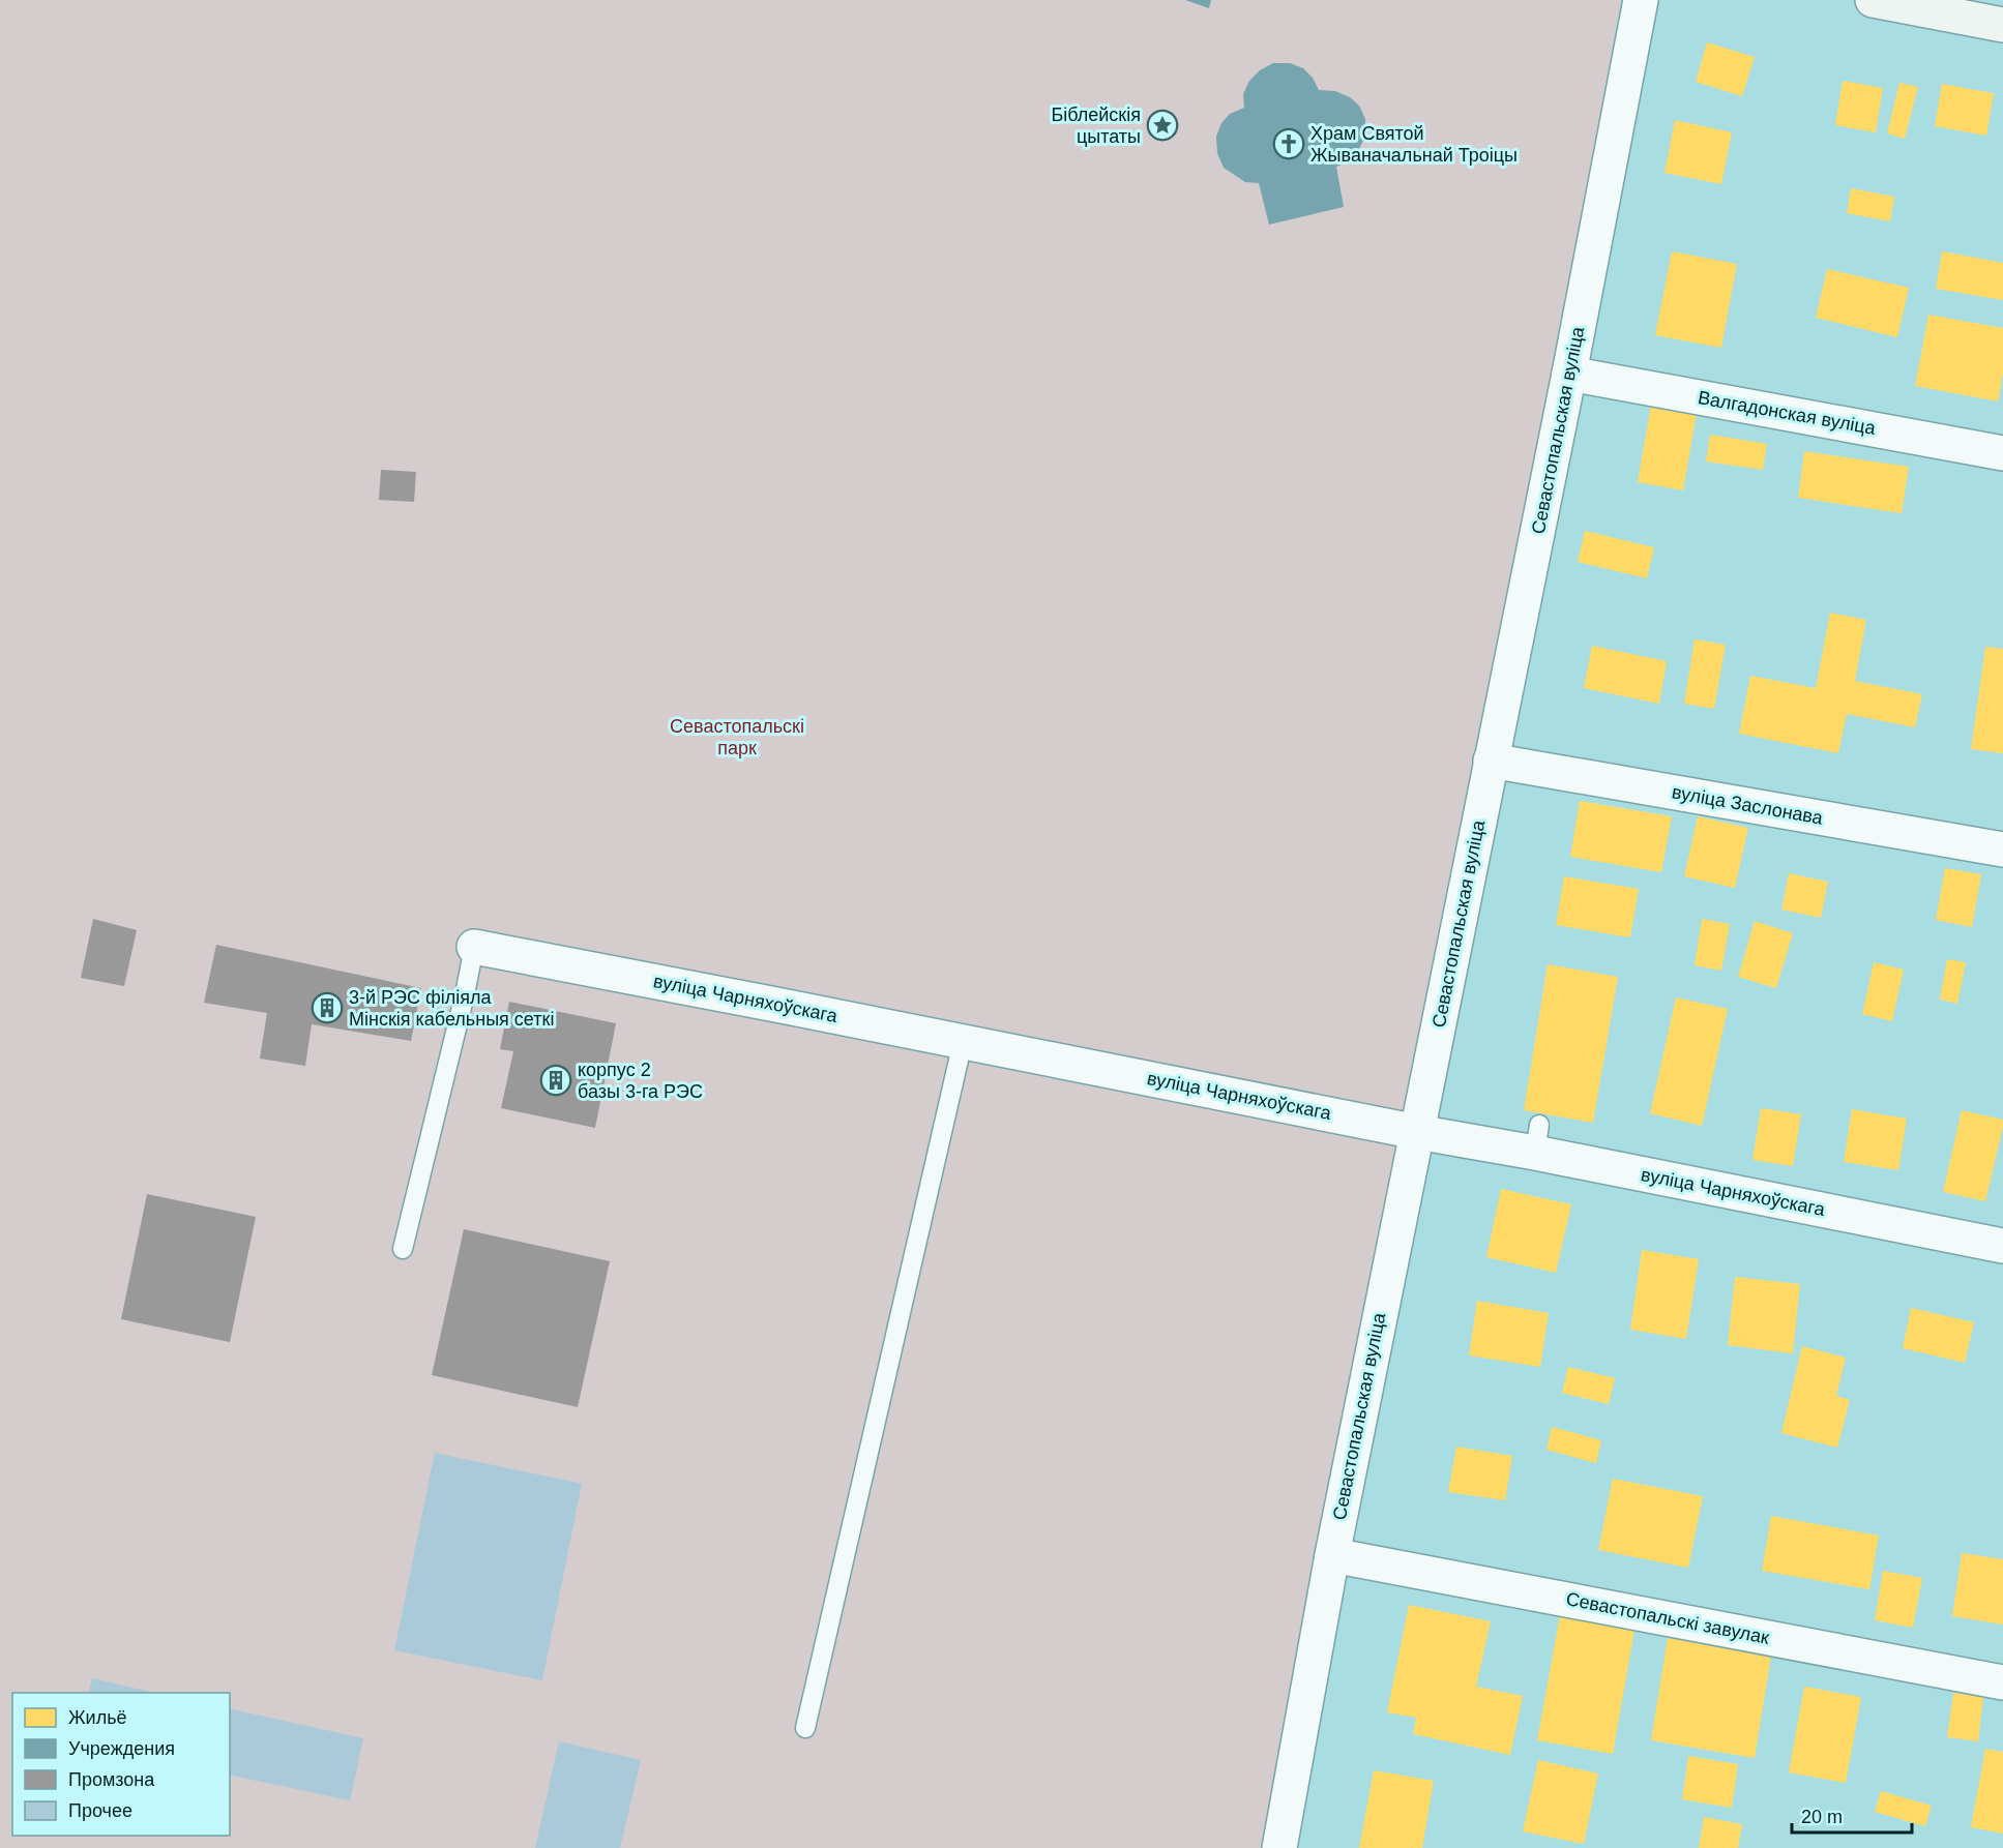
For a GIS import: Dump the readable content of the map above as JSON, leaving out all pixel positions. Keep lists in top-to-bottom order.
{
  "streets": {
    "street": [
      "Валгадонская вуліца",
      "Севастопальская вуліца",
      "вуліца Заслонава",
      "вуліца Чарняхоўскага",
      "Севастопальскі завулак"
    ]
  },
  "crossings": [
    ["Валгадонская вуліца", "Севастопальская вуліца"],
    ["Севастопальская вуліца", "вуліца Заслонава"],
    ["Севастопальская вуліца", "вуліца Чарняхоўскага"],
    ["Севастопальская вуліца", "Севастопальскі завулак"]
  ],
  "parks": ["Севастопальскі парк"],
  "places": {
    "place": ["Біблейскія цытаты"],
    "church": ["Храм Святой Жываначальнай Троіцы"],
    "building": ["3-й РЭС філіяла Мінскія кабельныя сеткі", "корпус 2 базы 3-га РЭС"]
  },
  "legend": [
    "Жильё",
    "Учреждения",
    "Промзона",
    "Прочее"
  ],
  "scale_bar": "20 m"
}
